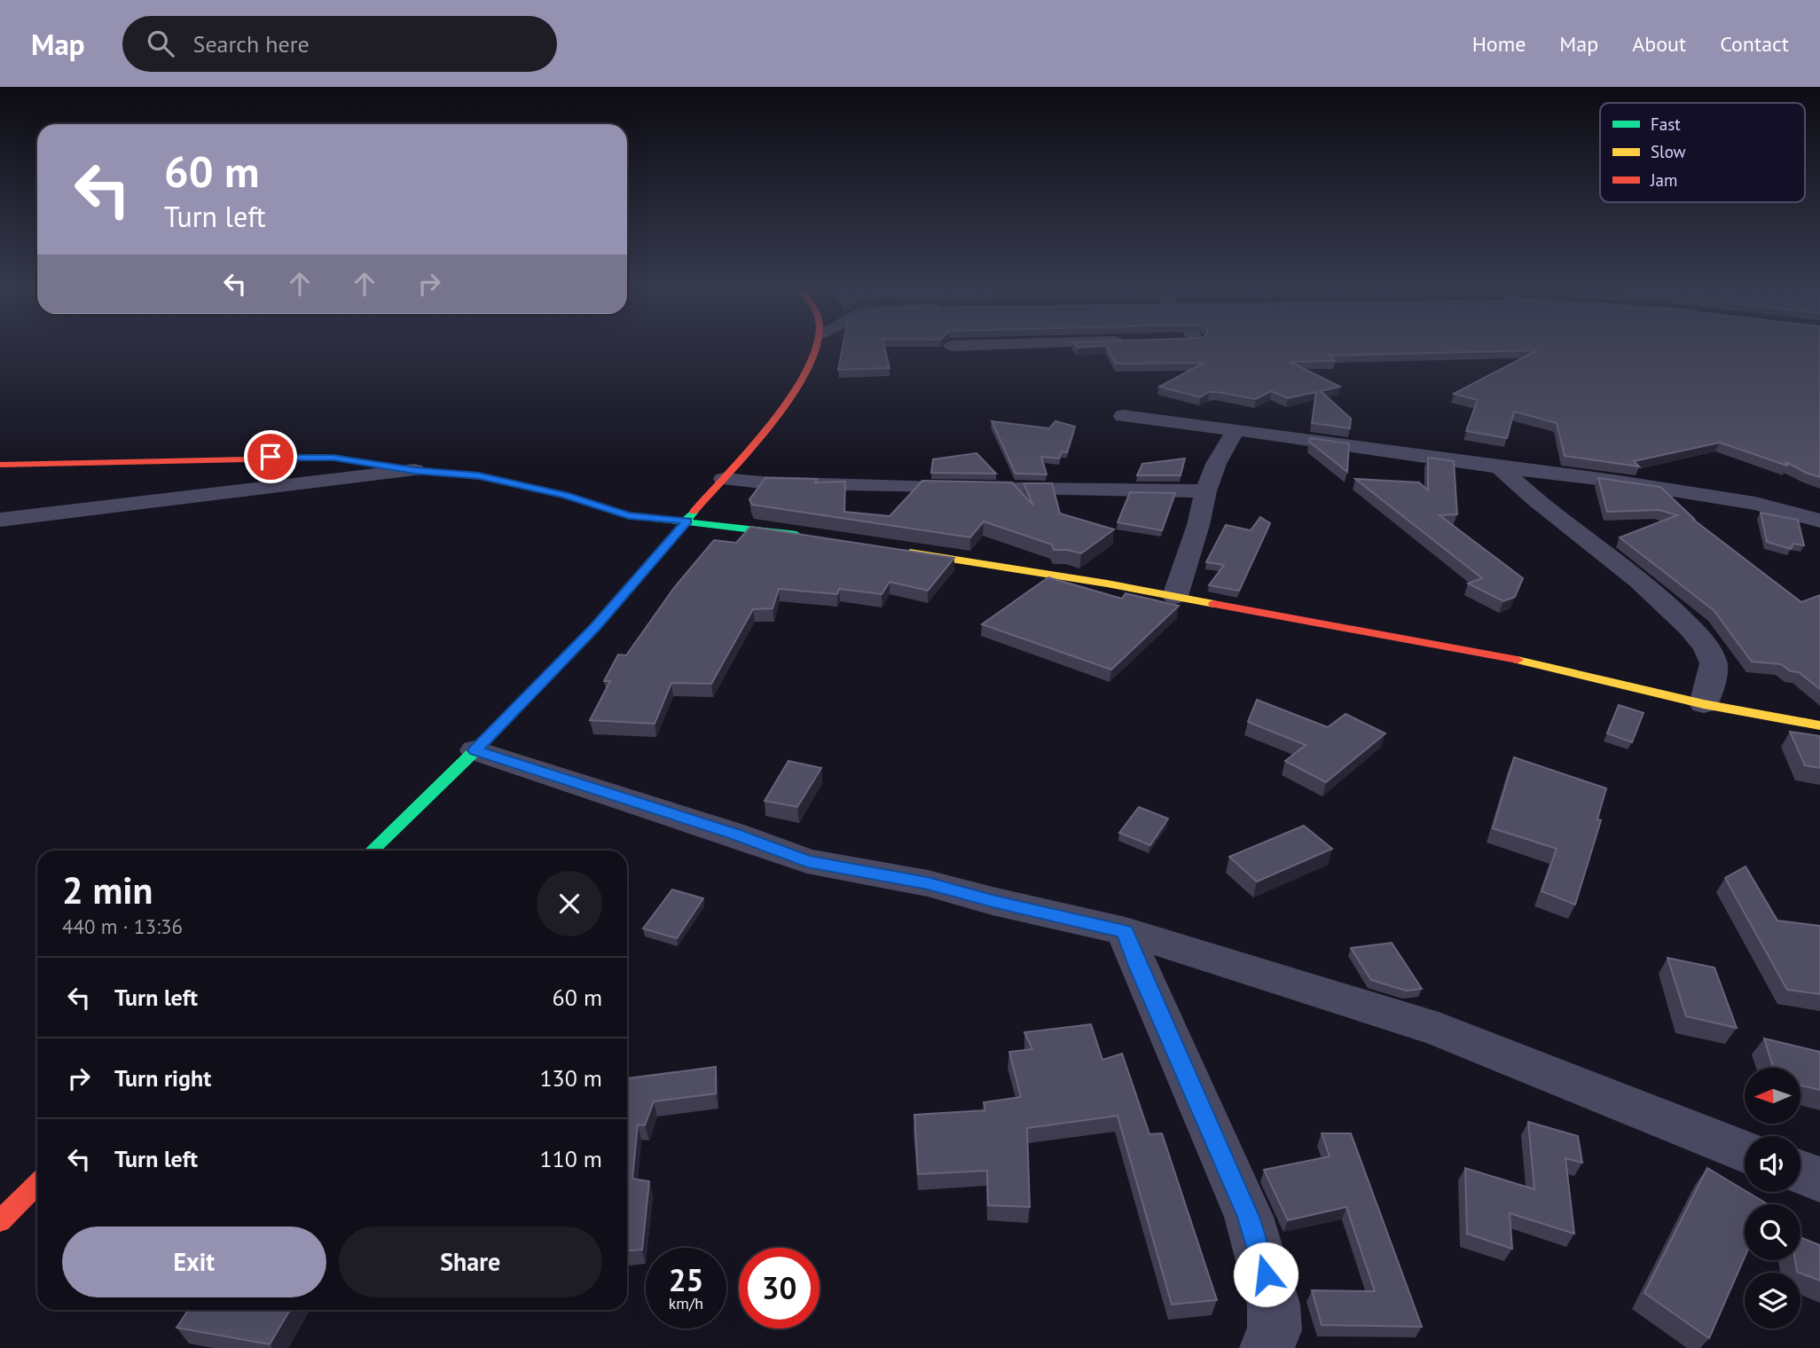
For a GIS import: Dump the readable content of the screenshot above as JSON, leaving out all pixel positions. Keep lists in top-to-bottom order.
{
  "legend": ["Fast", "Slow", "Jam"],
  "north": "left",
  "page": {
    "header": "Map",
    "search": "Search here",
    "nav": [
      "Home",
      "Map",
      "About",
      "Contact"
    ],
    "turn": ["60 m", "Turn left"],
    "heading": ["2 min", "440 m · 13:36"],
    "list": [
      {
        "name": "Turn left",
        "value": "60 m"
      },
      {
        "name": "Turn right",
        "value": "130 m"
      },
      {
        "name": "Turn left",
        "value": "110 m"
      }
    ],
    "buttons": ["Exit", "Share"],
    "speed": "25 km/h",
    "limit": "30"
  }
}
